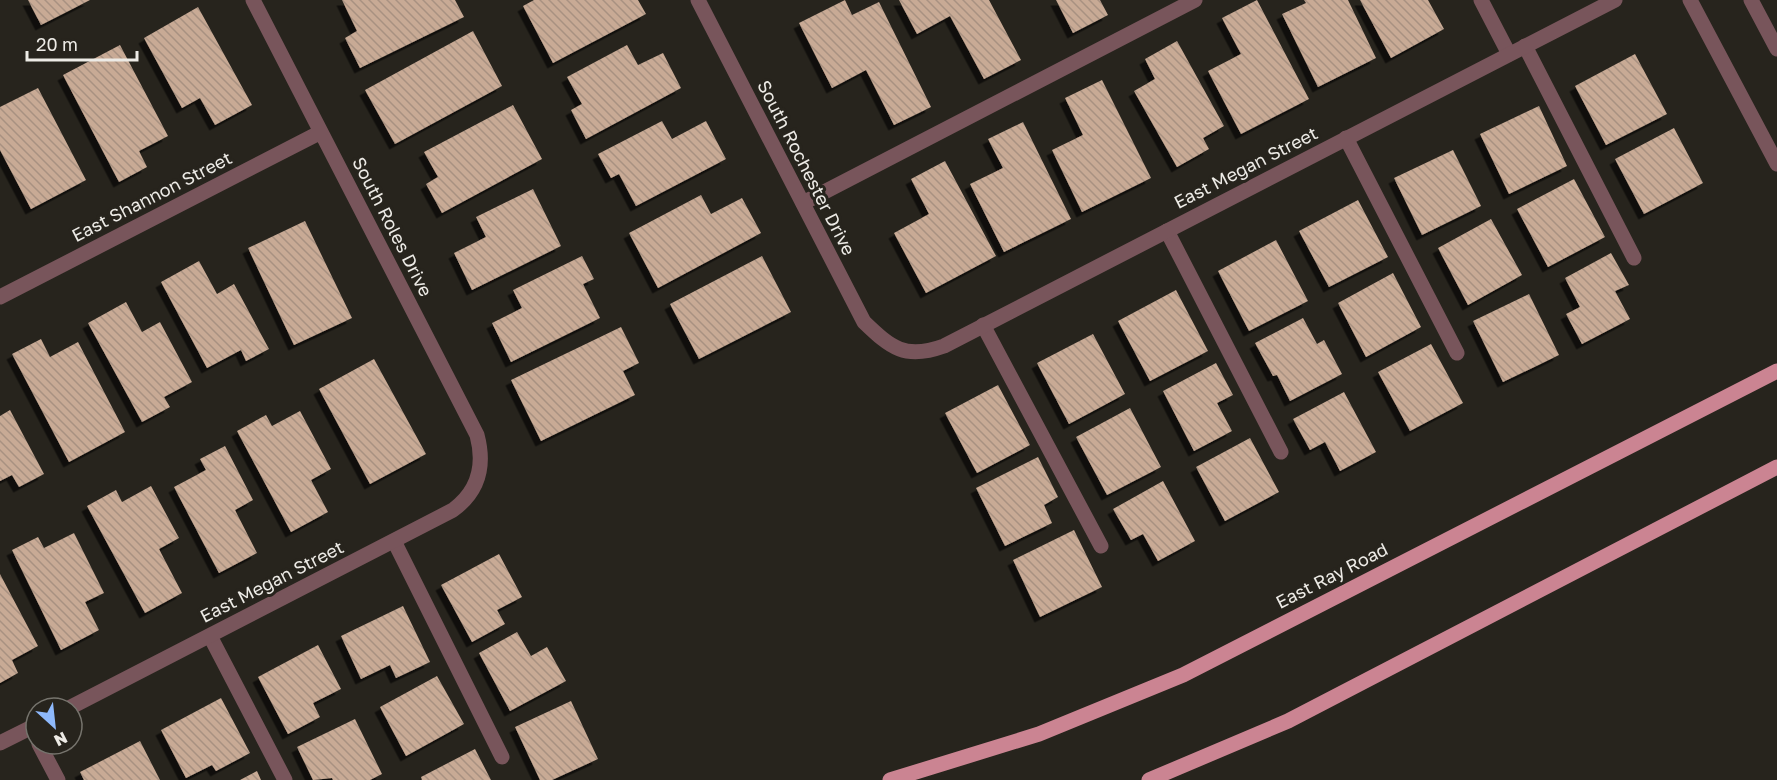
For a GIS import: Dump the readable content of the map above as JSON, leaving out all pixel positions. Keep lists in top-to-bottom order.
{
  "streets": {
    "main road": ["East Ray Road"],
    "street": [
      "South Rochester Drive",
      "East Megan Street",
      "East Shannon Street",
      "South Roles Drive"
    ]
  },
  "crossings": [
    ["South Rochester Drive", "East Megan Street"],
    ["East Megan Street", "South Roles Drive"],
    ["East Shannon Street", "South Roles Drive"]
  ],
  "scale_bar": "20 m",
  "north": "bottom right"
}
